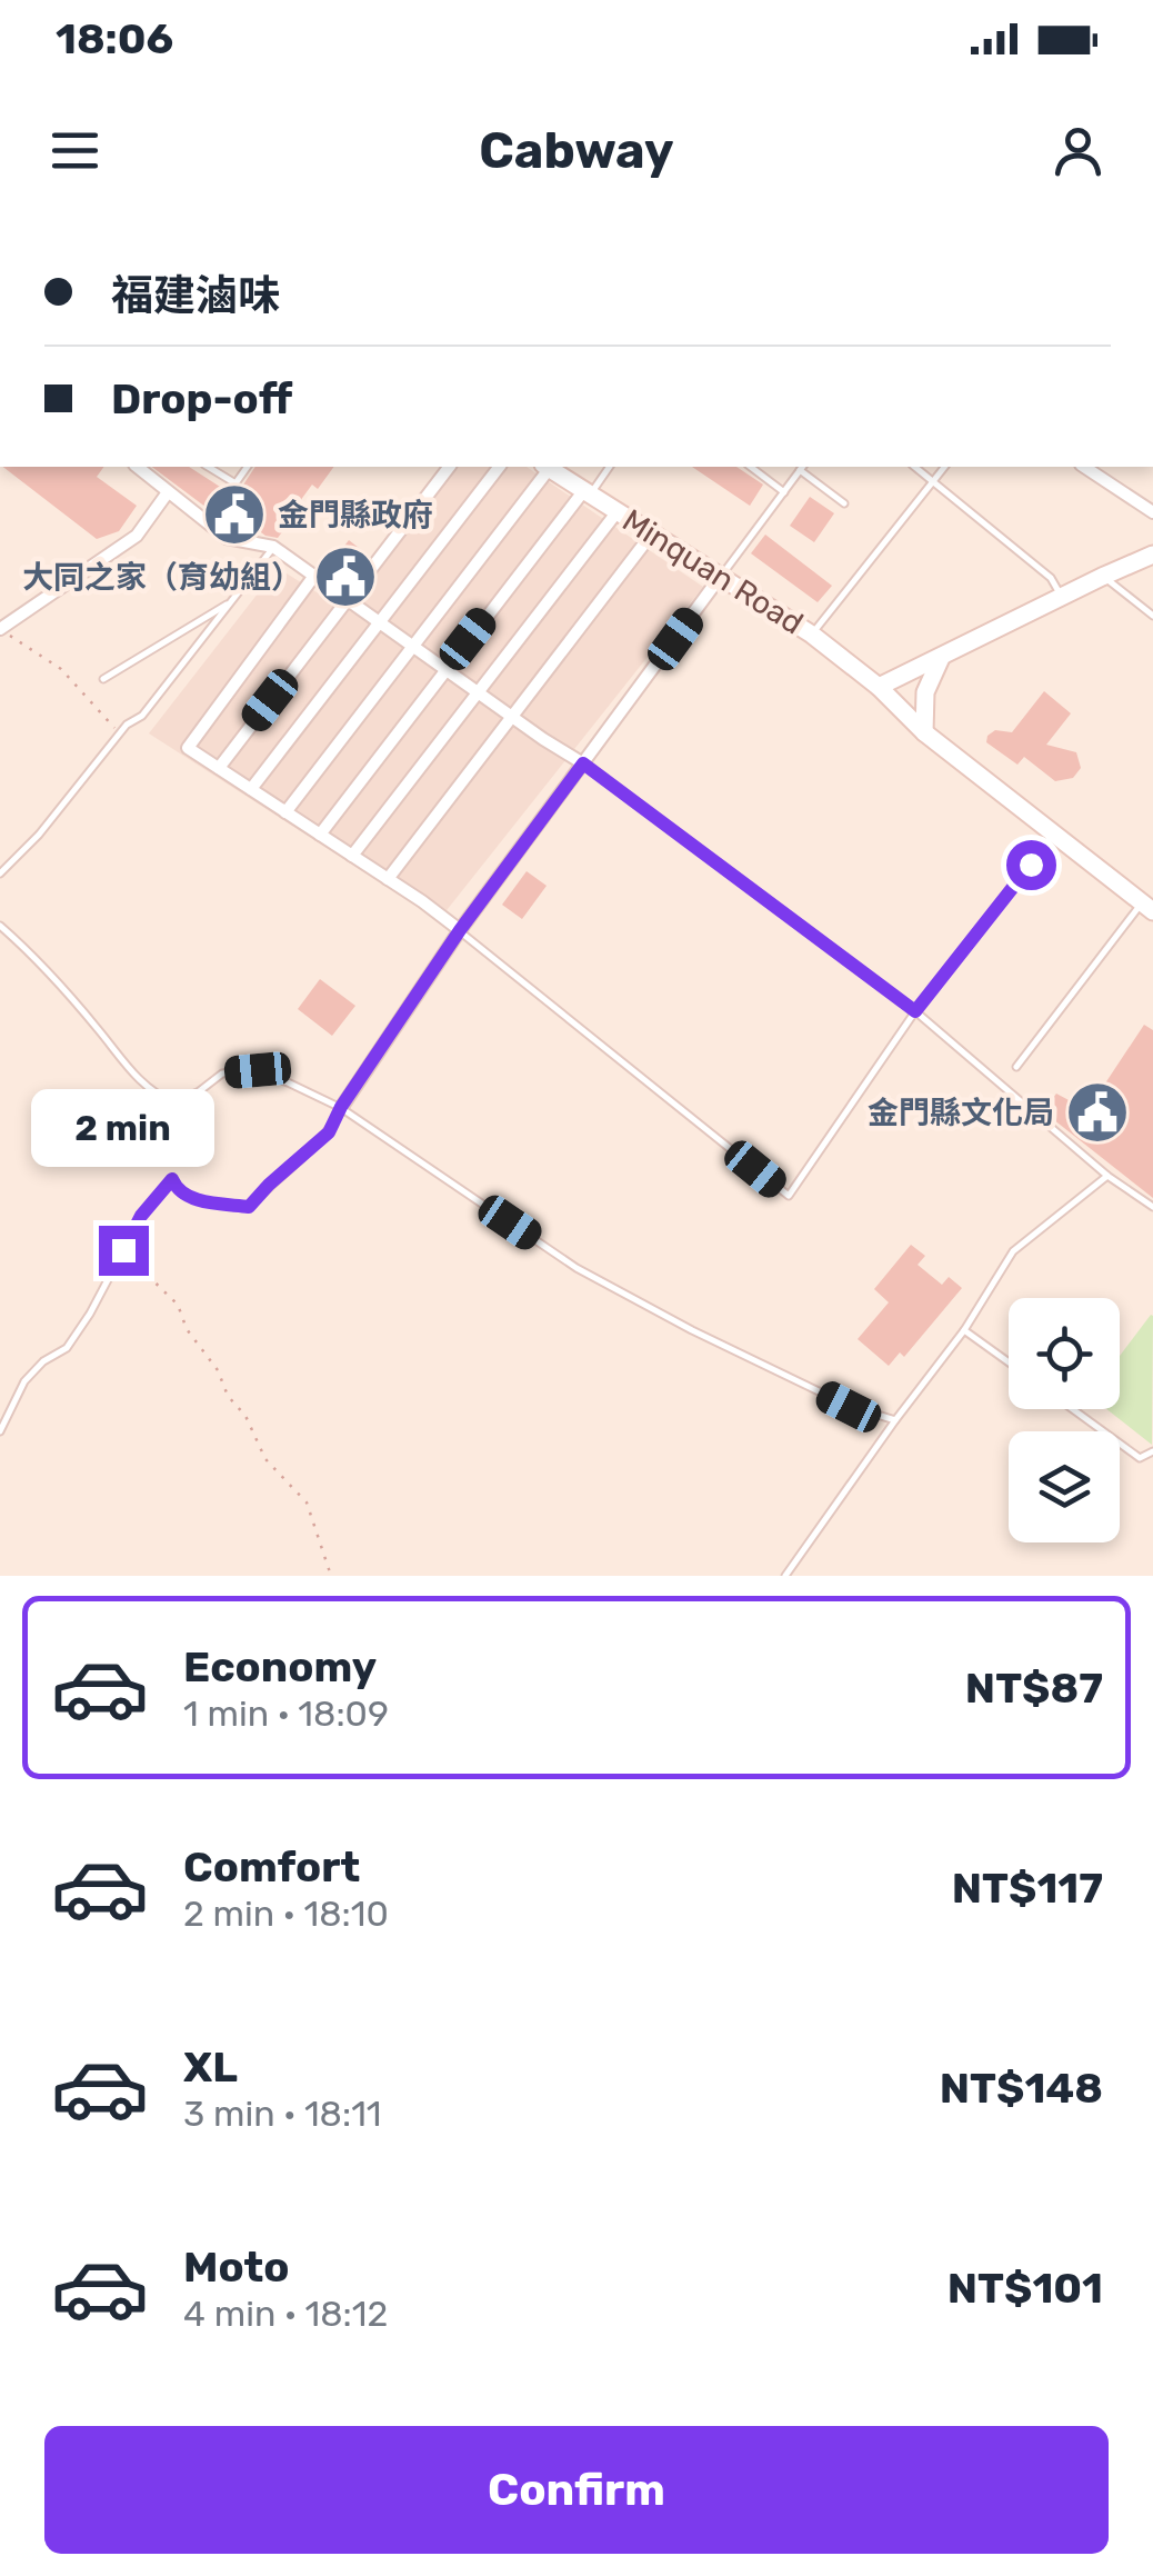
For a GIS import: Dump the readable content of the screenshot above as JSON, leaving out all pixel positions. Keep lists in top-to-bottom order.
{
  "streets": {
    "main road": ["Minquan Road"]
  },
  "places": {
    "public building": ["金門縣政府", "大同之家（育幼組）", "金門縣文化局"]
  },
  "page": {
    "status": "18:06",
    "header": "Cabway",
    "banner": ["福建滷味", "Drop-off"],
    "bubble": "2 min",
    "list": [
      {
        "name": "Economy",
        "note": "1 min · 18:09",
        "value": "NT$87"
      },
      {
        "name": "Comfort",
        "note": "2 min · 18:10",
        "value": "NT$117"
      },
      {
        "name": "XL",
        "note": "3 min · 18:11",
        "value": "NT$148"
      },
      {
        "name": "Moto",
        "note": "4 min · 18:12",
        "value": "NT$101"
      }
    ],
    "buttons": "Confirm"
  }
}
